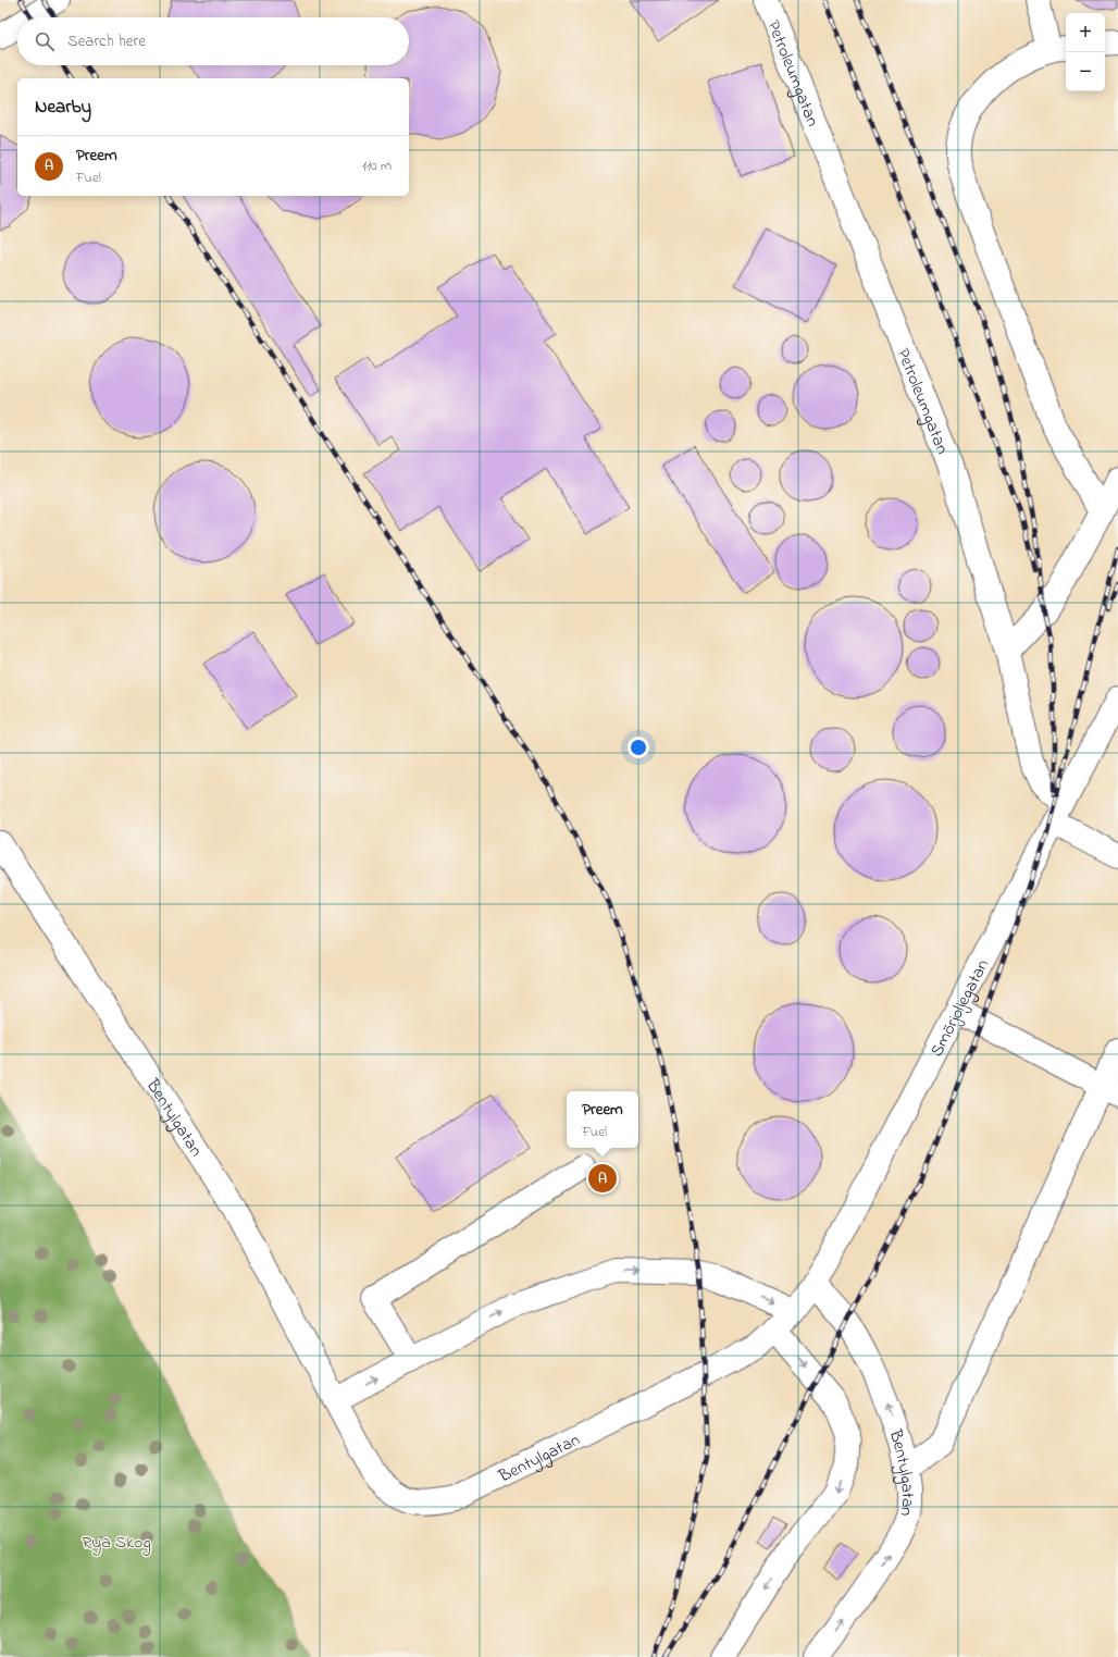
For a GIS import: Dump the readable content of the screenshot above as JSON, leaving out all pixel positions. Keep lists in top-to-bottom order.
{
  "streets": {
    "street": ["Petroleumgatan", "Smörjoljegatan", "Bentylgatan"]
  },
  "crossings": [
    ["Petroleumgatan", "Smörjoljegatan"],
    ["Smörjoljegatan", "Bentylgatan"]
  ],
  "parks": ["Rya Skog"],
  "page": {
    "map_buttons": ["+", "−"],
    "search": "Search here",
    "heading": "Nearby",
    "list": [
      {
        "mark": "A",
        "name": "Preem",
        "note": "Fuel",
        "value": "110 m"
      }
    ],
    "popup": ["Preem", "Fuel"],
    "pins": "A"
  }
}
